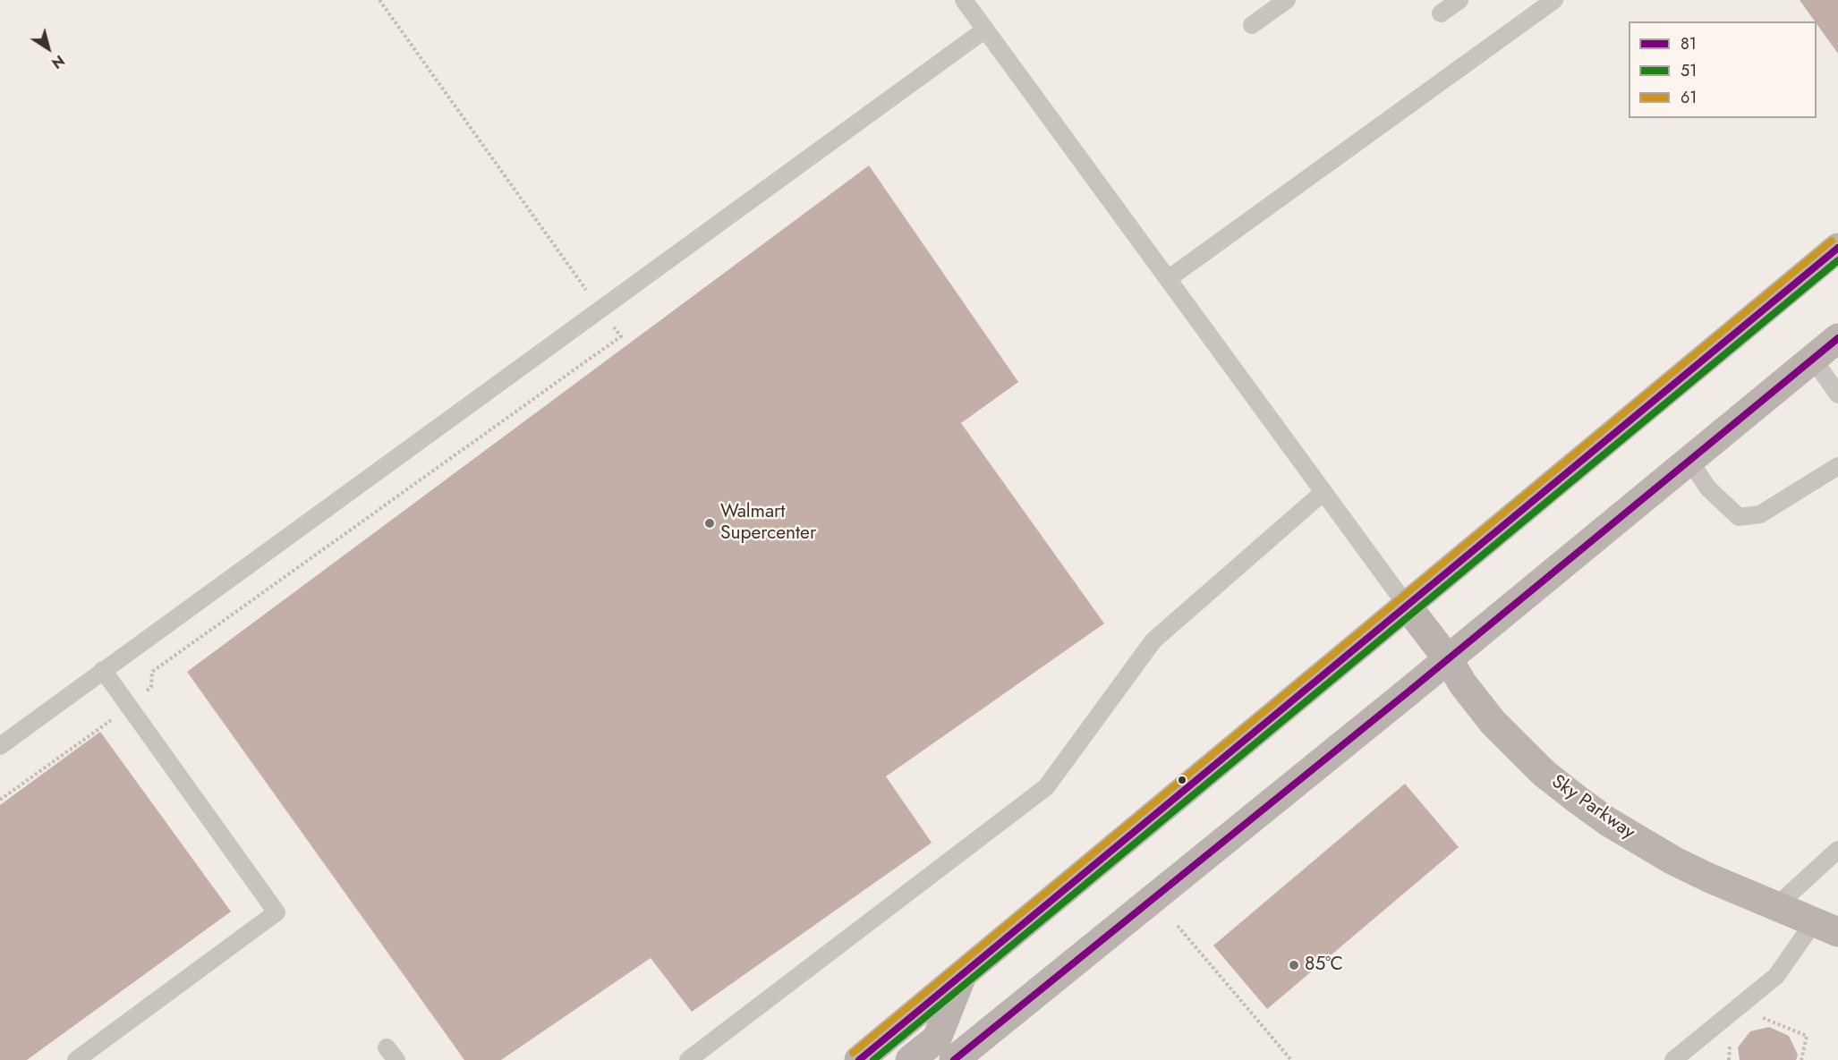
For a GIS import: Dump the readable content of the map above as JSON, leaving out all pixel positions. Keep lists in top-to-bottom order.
{
  "streets": {
    "main road": ["Sky Parkway"]
  },
  "places": ["Walmart Supercenter", "85°C"],
  "lines": ["transit line 61", "transit line 81", "transit line 51"],
  "legend": ["81", "51", "61"],
  "north": "bottom right"
}
